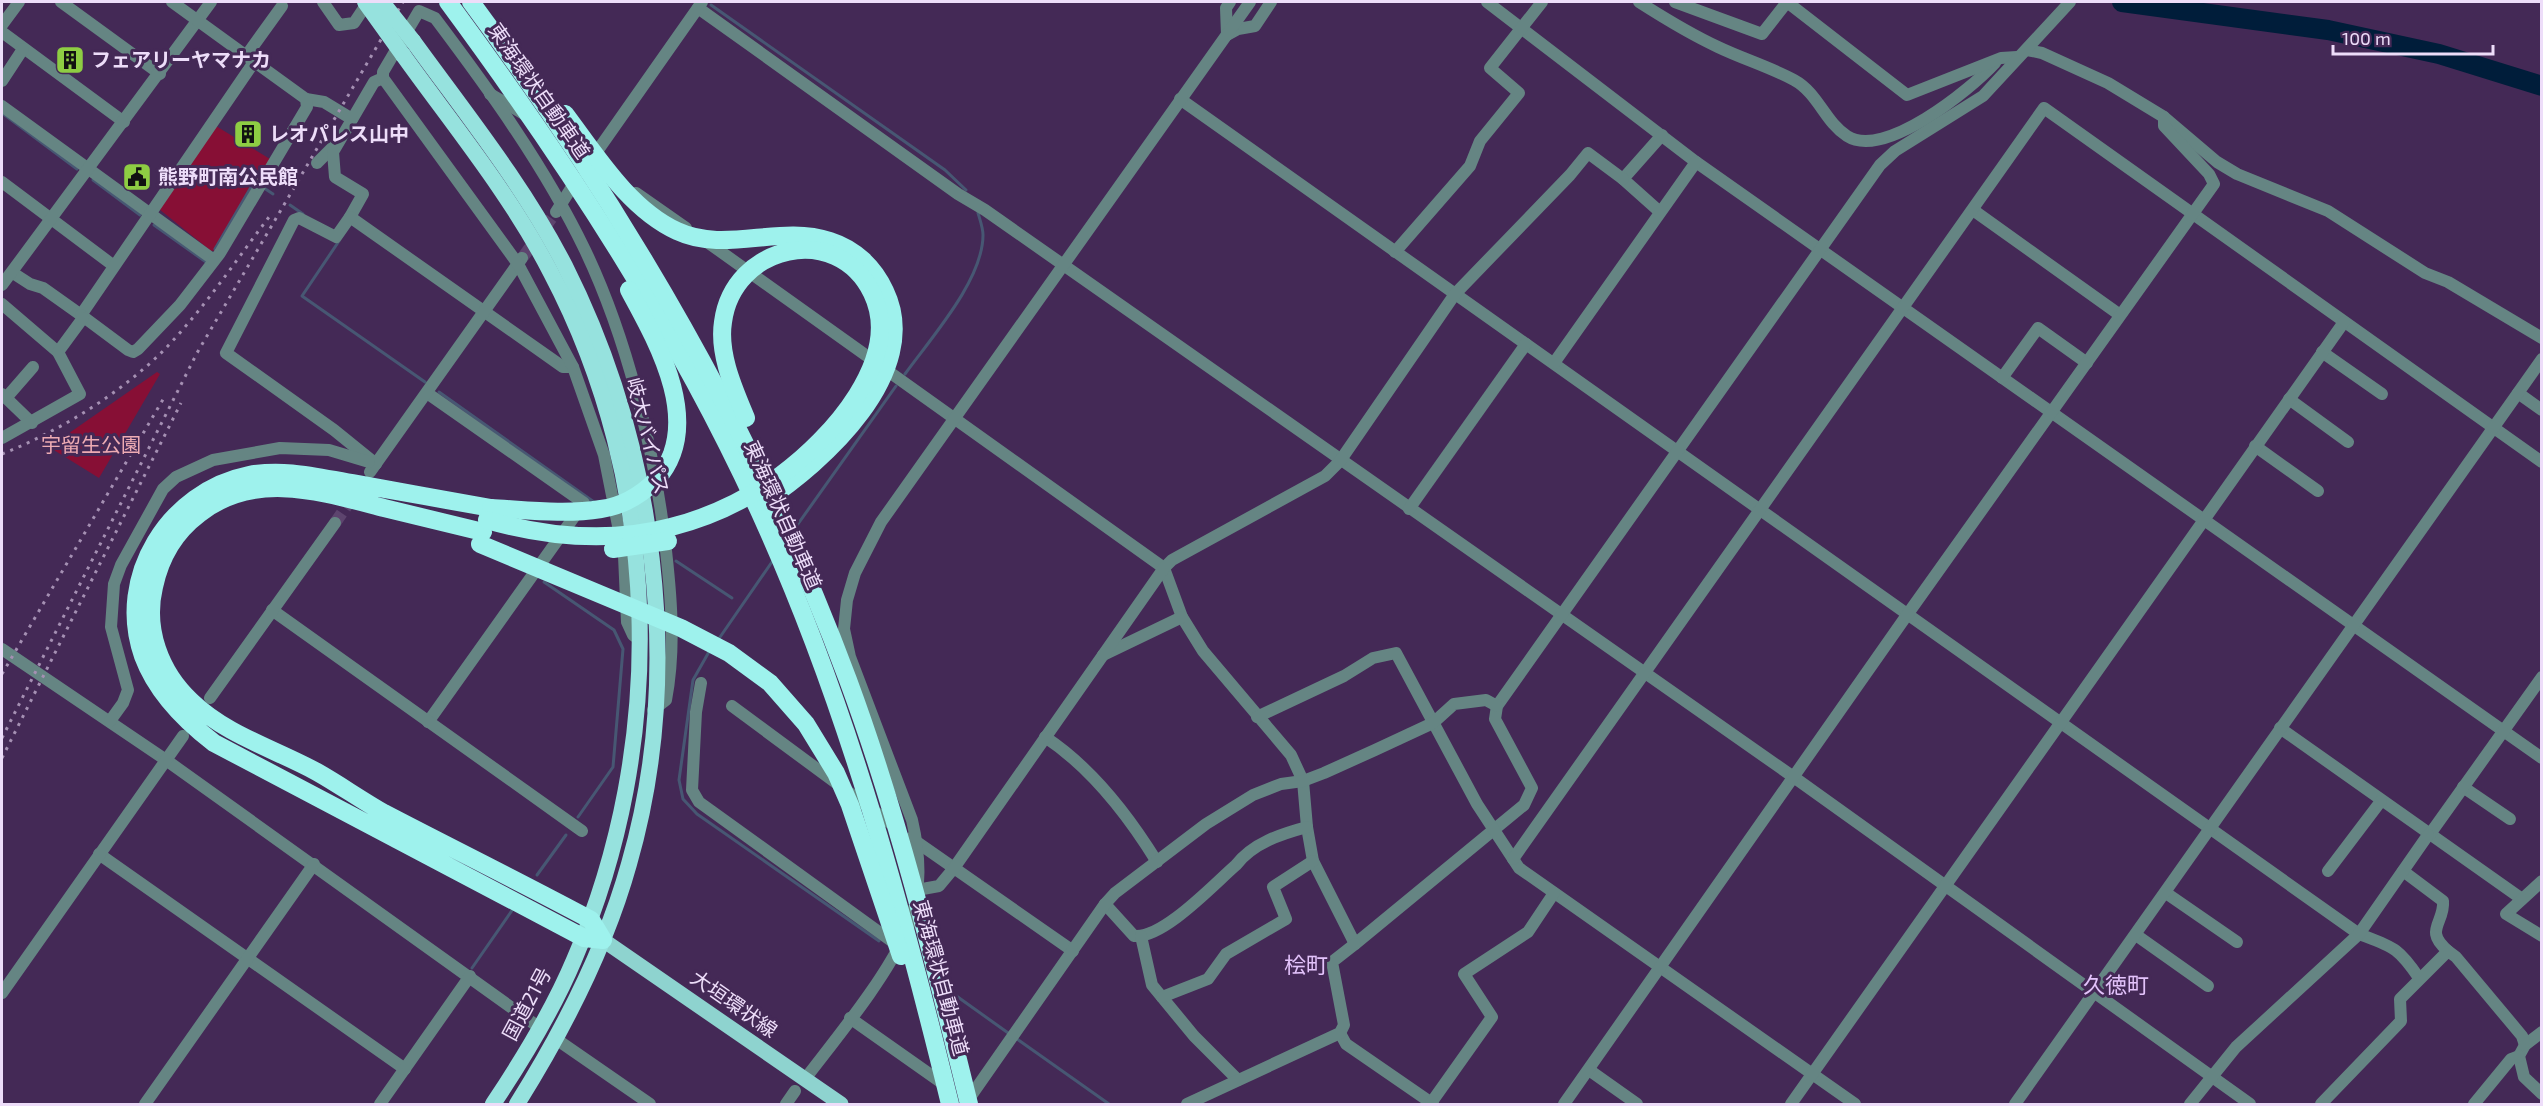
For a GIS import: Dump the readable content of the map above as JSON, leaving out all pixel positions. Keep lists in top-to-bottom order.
{
  "streets": {
    "highway": ["東海環状自動車道", "岐大バイパス", "国道21号"],
    "main road": ["大垣環状線"]
  },
  "crossings": [
    ["岐大バイパス", "国道21号"],
    ["岐大バイパス", "大垣環状線"],
    ["国道21号", "大垣環状線"]
  ],
  "districts": ["桧町", "久徳町"],
  "parks": ["宇留生公園"],
  "places": {
    "building": ["フェアリーヤマナカ", "レオパレス山中"],
    "public building": ["熊野町南公民館"]
  },
  "scale_bar": "100 m"
}
